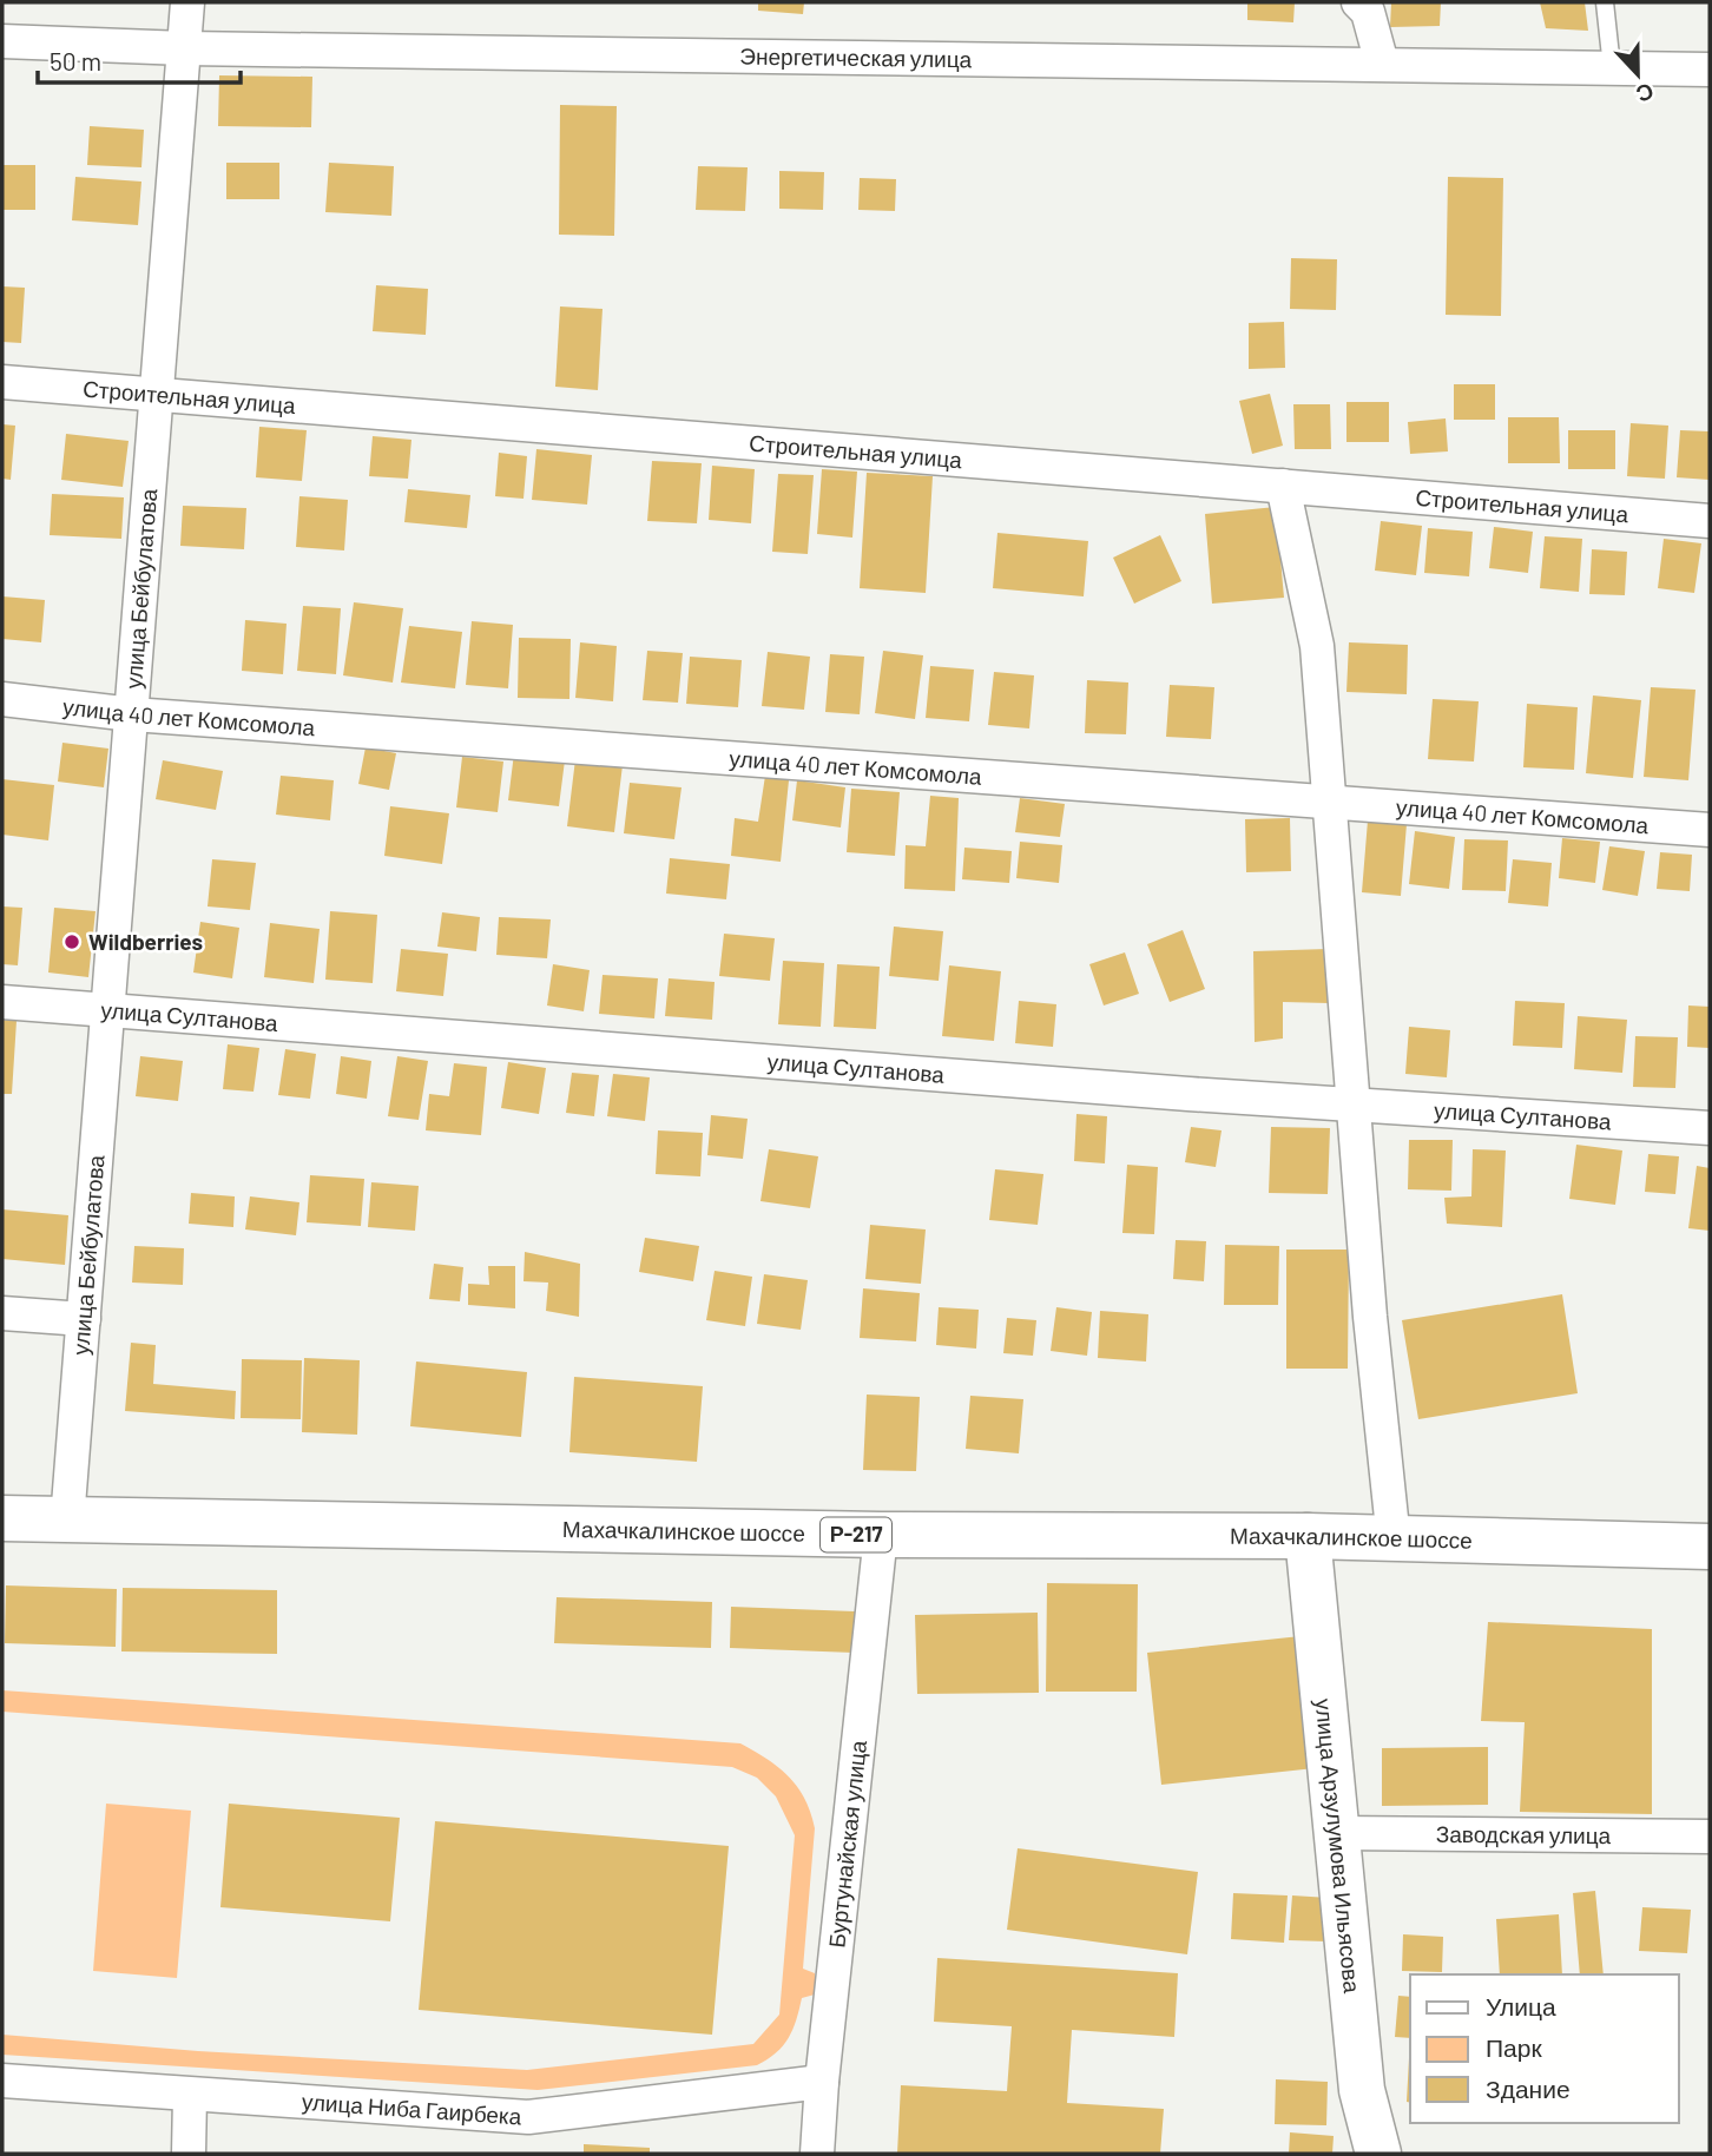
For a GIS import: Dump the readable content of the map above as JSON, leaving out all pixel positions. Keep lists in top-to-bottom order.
{
  "streets": {
    "main road": ["Махачкалинское шоссе", "Р-217", "улица Арзулумова Ильясова"],
    "street": [
      "Энергетическая улица",
      "Строительная улица",
      "улица Бейбулатова",
      "улица 40 лет Комсомола",
      "улица Султанова",
      "Заводская улица",
      "Буртунайская улица",
      "улица Ниба Гаирбека"
    ]
  },
  "crossings": [
    ["Энергетическая улица", "улица Бейбулатова"],
    ["Строительная улица", "улица Бейбулатова"],
    ["улица Бейбулатова", "улица 40 лет Комсомола"],
    ["улица Бейбулатова", "улица Султанова"],
    ["улица Бейбулатова", "Махачкалинское шоссе"],
    ["Махачкалинское шоссе", "Буртунайская улица"],
    ["Махачкалинское шоссе", "улица Арзулумова Ильясова"],
    ["Заводская улица", "улица Арзулумова Ильясова"],
    ["Буртунайская улица", "улица Ниба Гаирбека"]
  ],
  "places": ["Wildberries"],
  "legend": ["Улица", "Парк", "Здание"],
  "scale_bar": "50 m",
  "north": "bottom"
}
